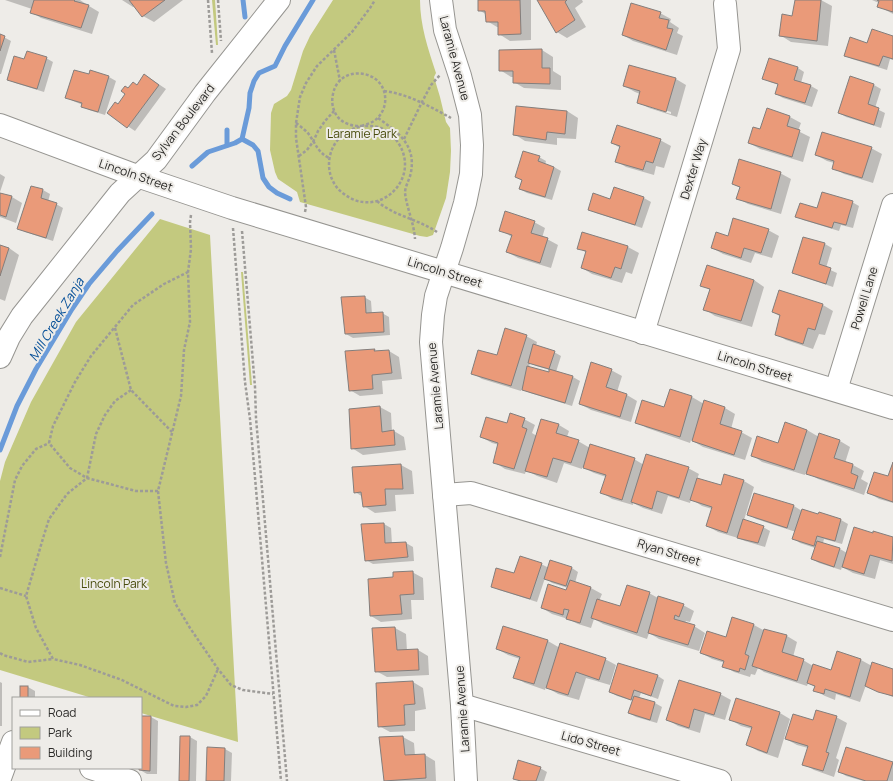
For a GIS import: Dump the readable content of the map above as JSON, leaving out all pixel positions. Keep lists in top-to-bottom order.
{
  "streets": {
    "street": [
      "Laramie Avenue",
      "Sylvan Boulevard",
      "Dexter Way",
      "Lincoln Street",
      "Powell Lane",
      "Ryan Street",
      "Lido Street"
    ]
  },
  "crossings": [
    ["Laramie Avenue", "Lincoln Street"],
    ["Laramie Avenue", "Ryan Street"],
    ["Laramie Avenue", "Lido Street"],
    ["Sylvan Boulevard", "Lincoln Street"],
    ["Dexter Way", "Lincoln Street"],
    ["Lincoln Street", "Powell Lane"]
  ],
  "water": ["Mill Creek Zanja"],
  "parks": ["Laramie Park", "Lincoln Park"],
  "legend": ["Road", "Park", "Building"]
}
